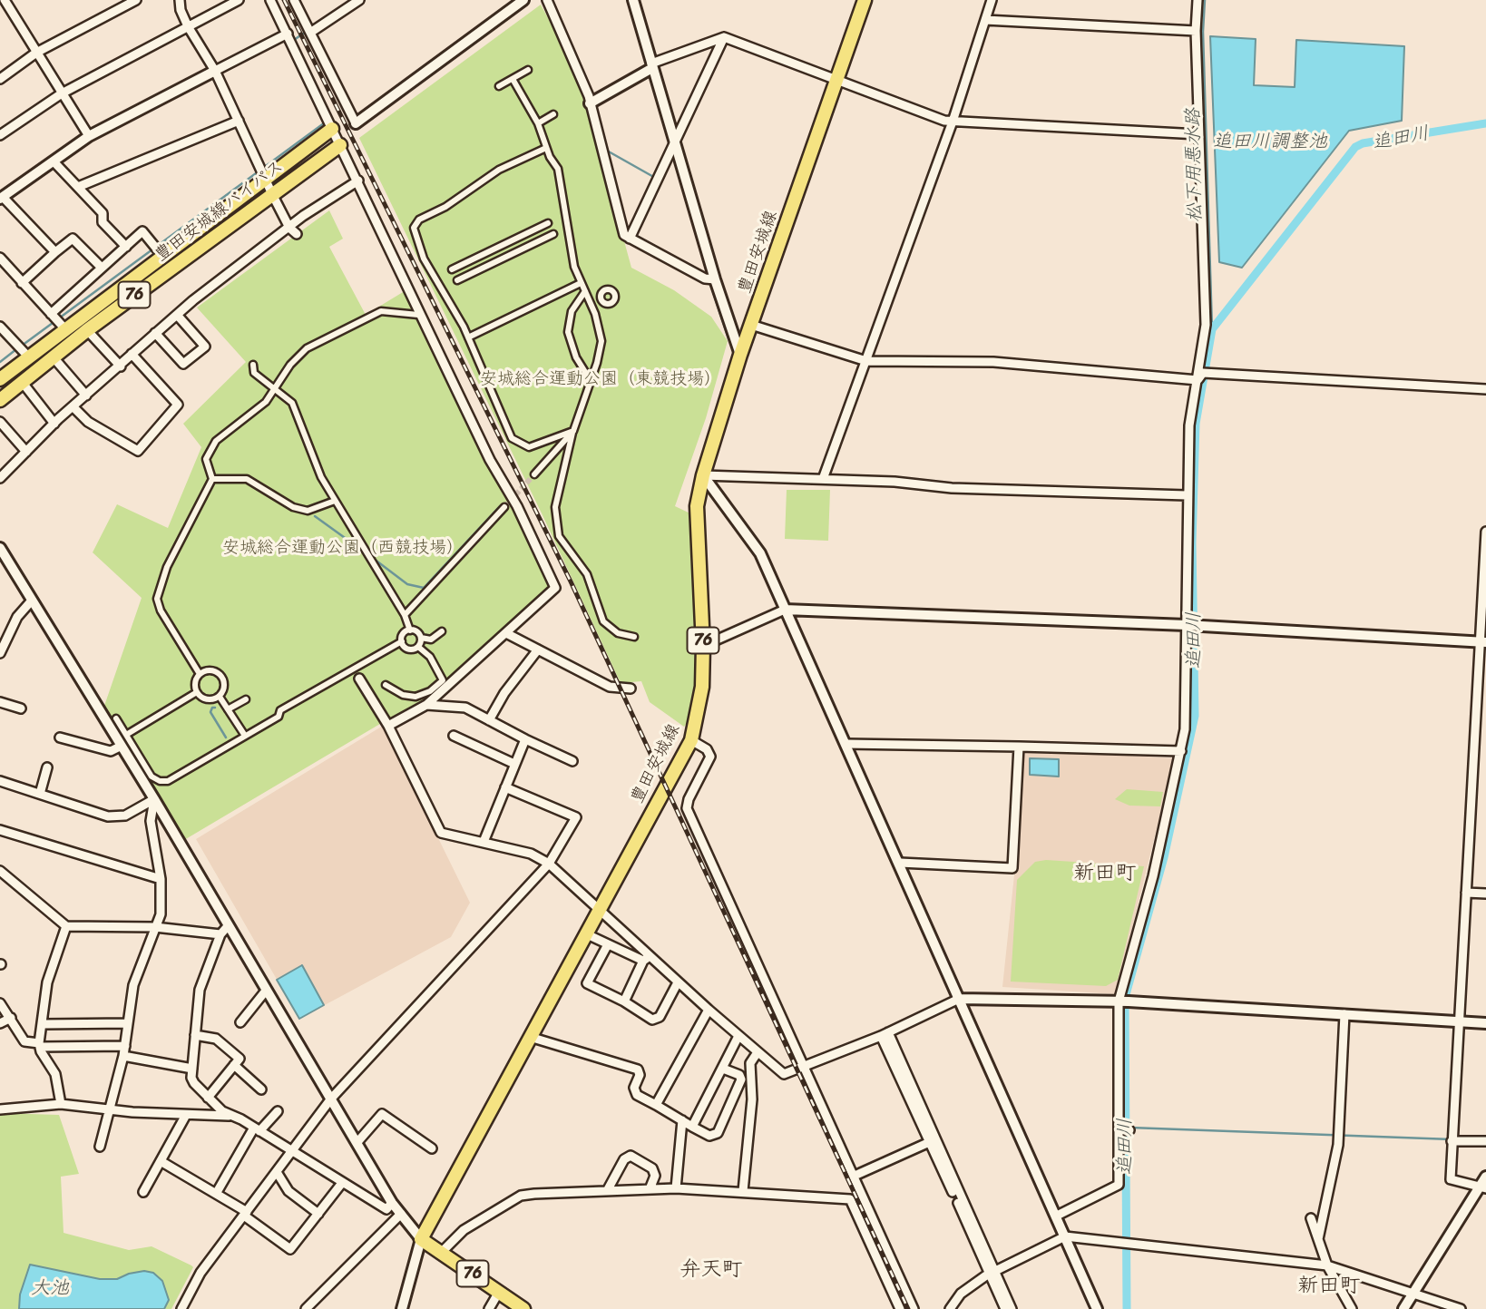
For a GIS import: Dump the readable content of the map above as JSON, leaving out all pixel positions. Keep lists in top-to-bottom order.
{
  "streets": {
    "main road": ["豊田安城線バイパス", "豊田安城線", "76"]
  },
  "crossings": [
    ["豊田安城線", "76"]
  ],
  "districts": ["新田町", "弁天町", "新田町"],
  "water": [
    "追田川",
    "追田川調整池",
    "松下用悪水路",
    "大池"
  ],
  "parks": ["安城総合運動公園（東競技場）", "安城総合運動公園（西競技場）"]
}
